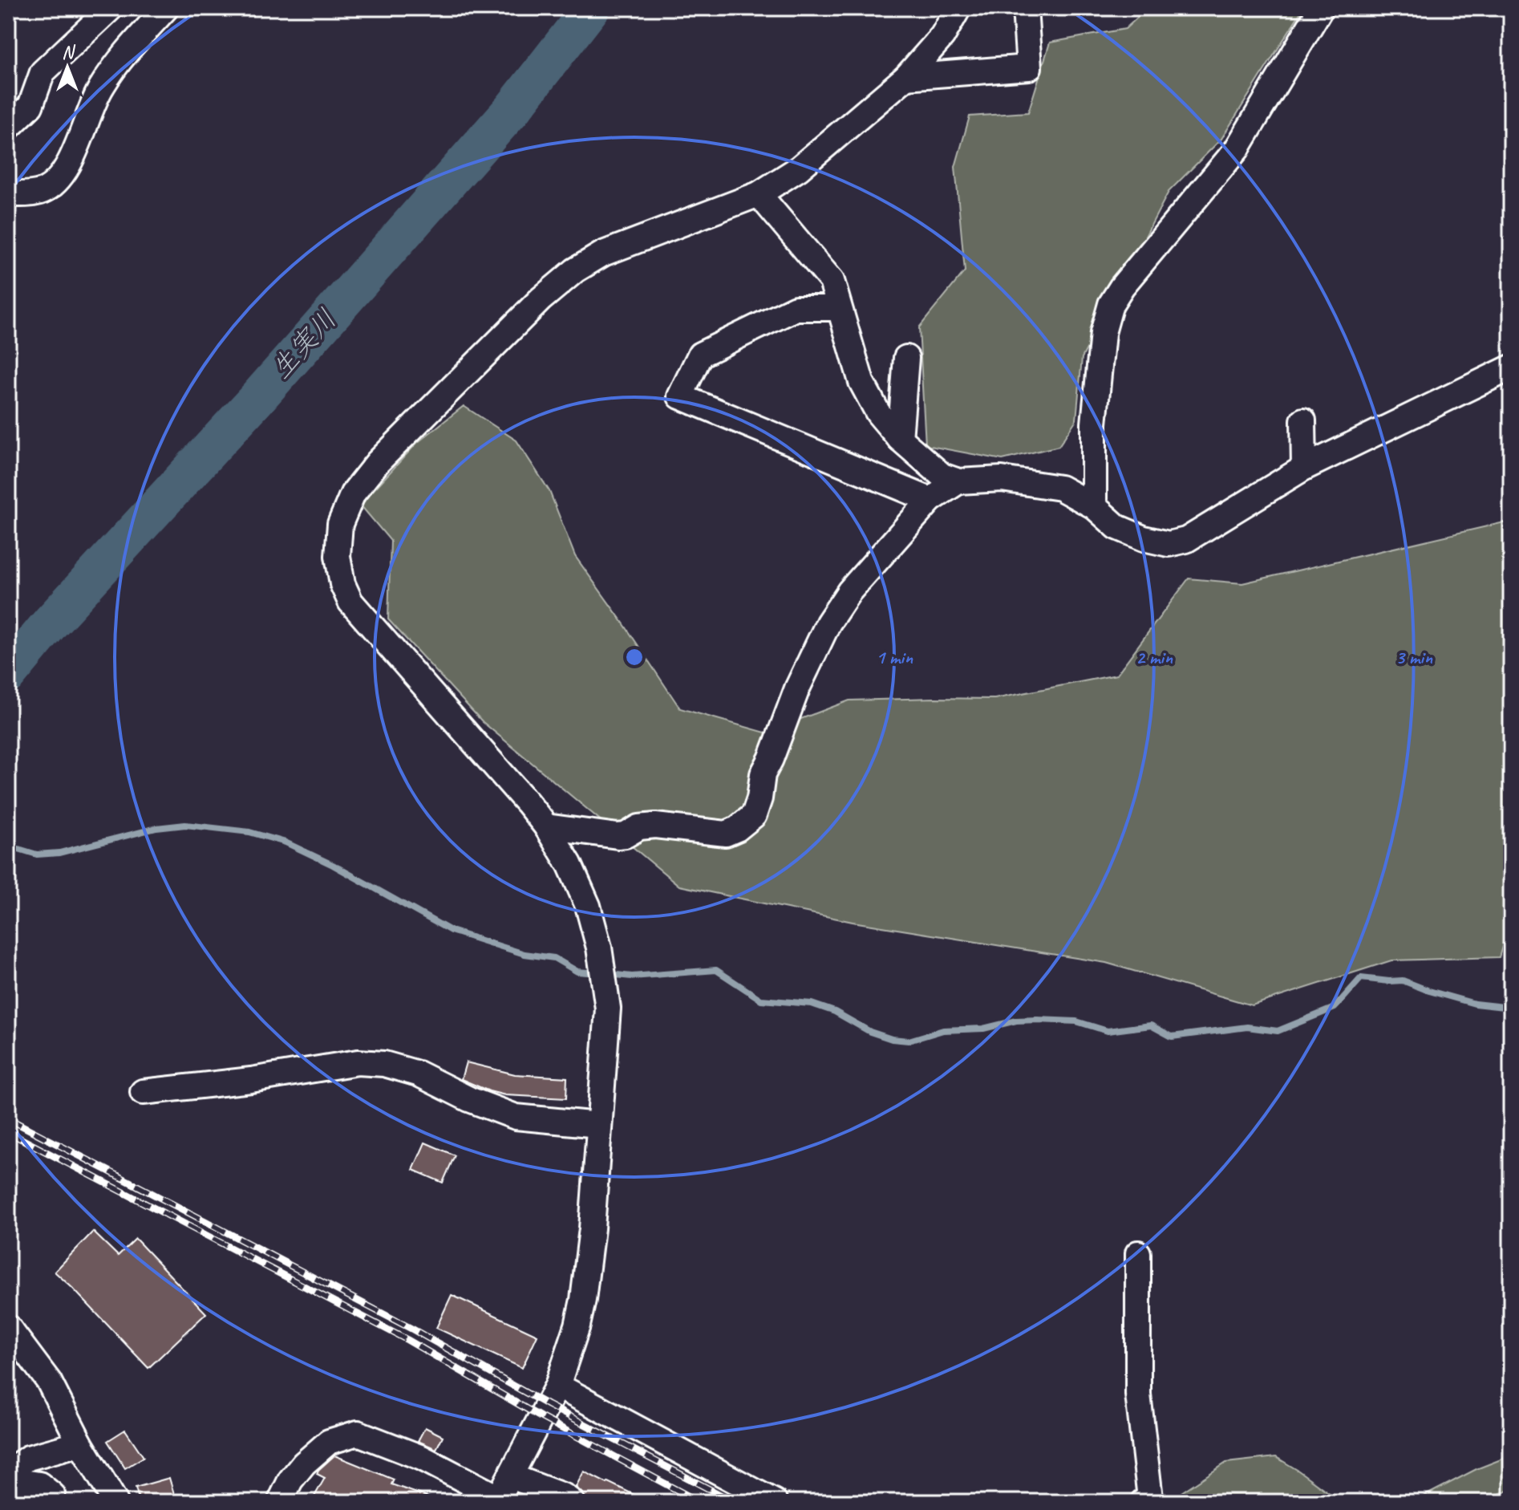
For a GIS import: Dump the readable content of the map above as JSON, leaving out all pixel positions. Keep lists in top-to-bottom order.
{
  "water": ["生実川"],
  "north": "top",
  "rings": ["1 min", "2 min", "3 min"]
}
